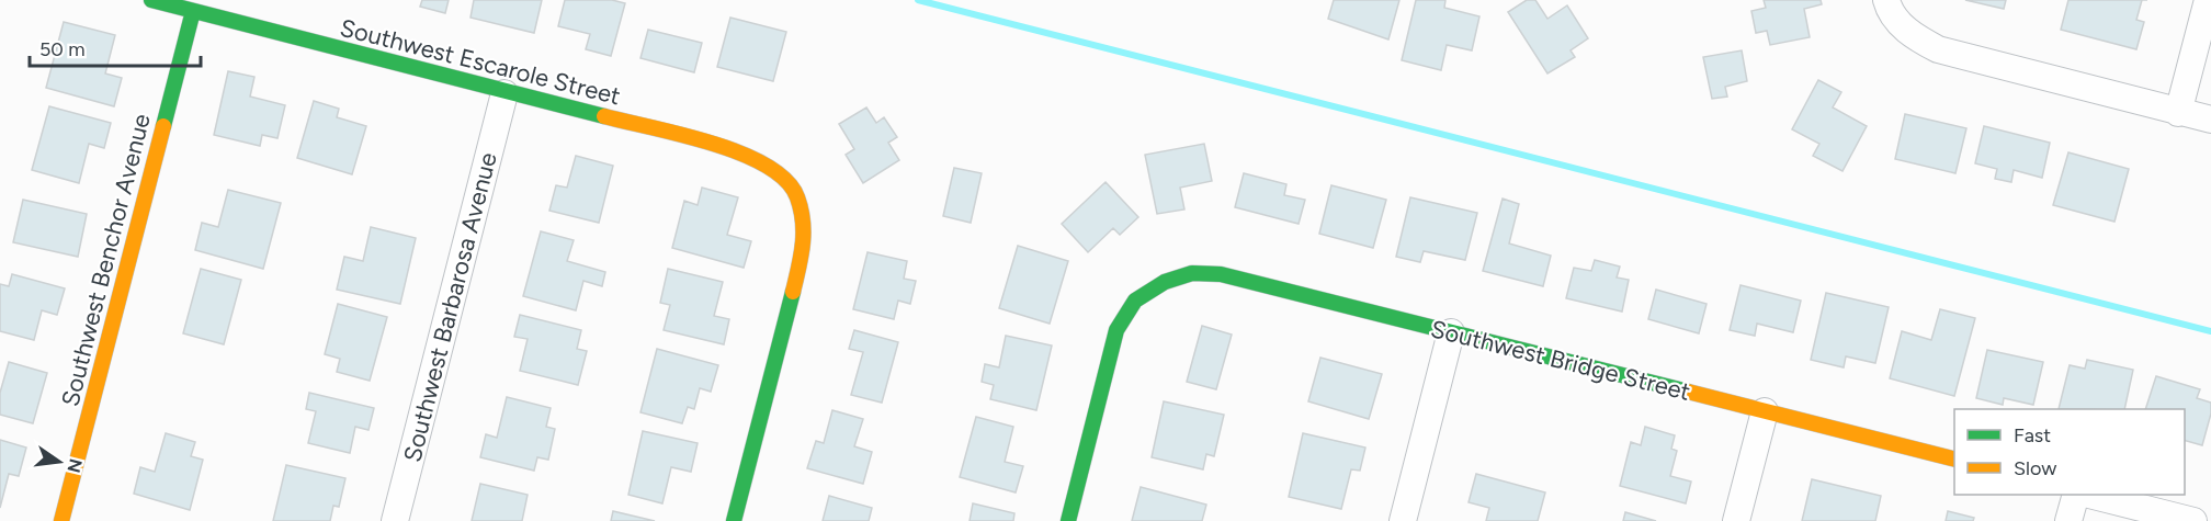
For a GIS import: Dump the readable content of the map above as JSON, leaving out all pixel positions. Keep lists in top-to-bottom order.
{
  "streets": {
    "street": [
      "Southwest Escarole Street",
      "Southwest Benchor Avenue",
      "Southwest Barbarosa Avenue",
      "Southwest Bridge Street"
    ]
  },
  "crossings": [
    ["Southwest Escarole Street", "Southwest Benchor Avenue"],
    ["Southwest Escarole Street", "Southwest Barbarosa Avenue"]
  ],
  "legend": ["Fast", "Slow"],
  "scale_bar": "50 m",
  "north": "right"
}
